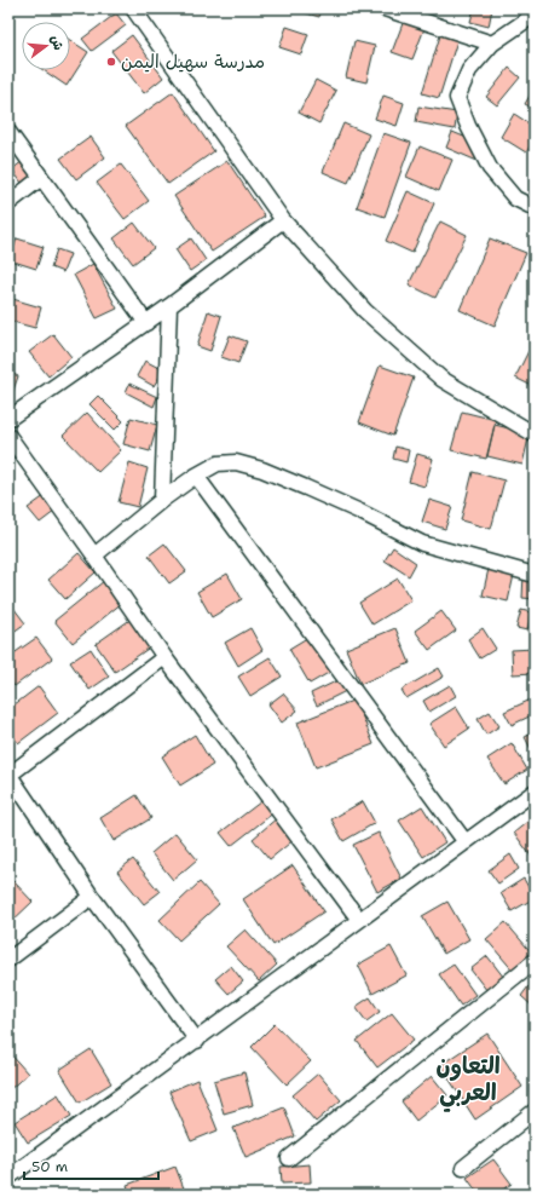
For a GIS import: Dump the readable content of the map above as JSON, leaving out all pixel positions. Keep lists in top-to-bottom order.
{
  "districts": ["التعاون العربي"],
  "places": ["مدرسة سهيل اليمن"],
  "scale_bar": "50 m",
  "north": "right"
}
